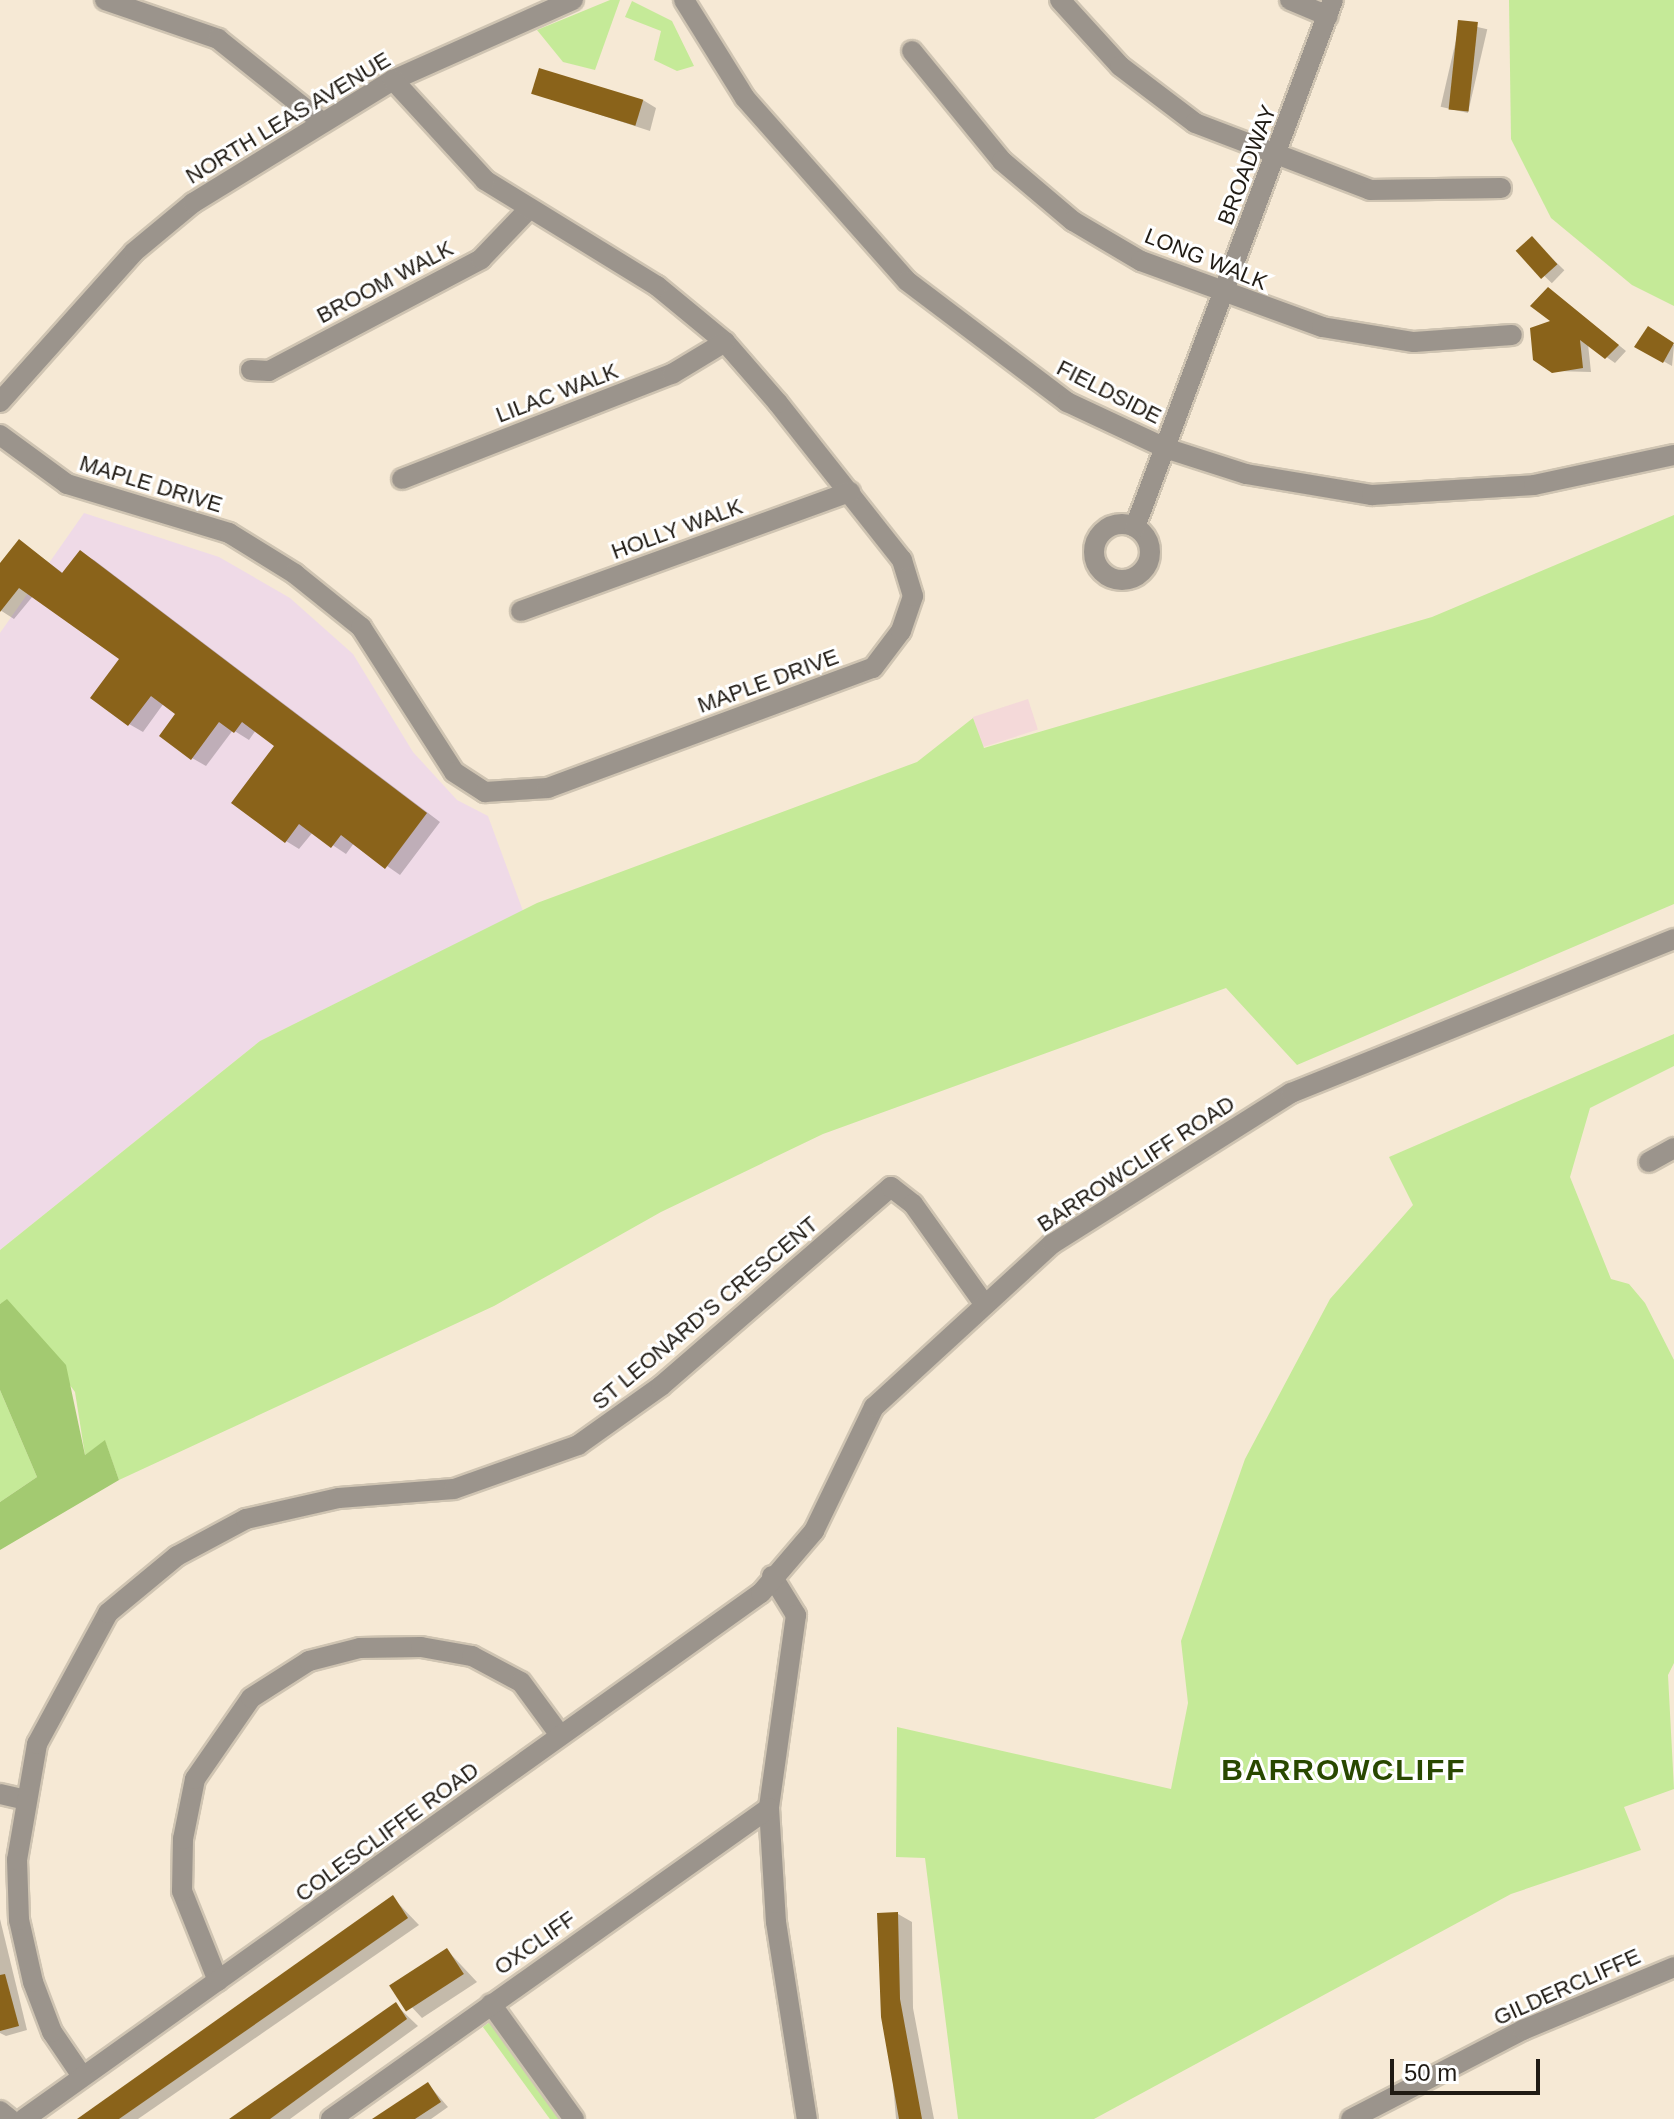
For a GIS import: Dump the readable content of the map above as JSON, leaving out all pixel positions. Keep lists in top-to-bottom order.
{
  "streets": {
    "street": [
      "NORTH LEAS AVENUE",
      "BROADWAY",
      "LONG WALK",
      "BROOM WALK",
      "FIELDSIDE",
      "LILAC WALK",
      "MAPLE DRIVE",
      "HOLLY WALK",
      "BARROWCLIFF ROAD",
      "ST LEONARD'S CRESCENT",
      "COLESCLIFFE ROAD",
      "OXCLIFF",
      "GILDERCLIFFE"
    ]
  },
  "crossings": [
    ["NORTH LEAS AVENUE", "MAPLE DRIVE"],
    ["BROADWAY", "LONG WALK"],
    ["BROADWAY", "FIELDSIDE"],
    ["BROOM WALK", "MAPLE DRIVE"],
    ["LILAC WALK", "MAPLE DRIVE"],
    ["MAPLE DRIVE", "HOLLY WALK"],
    ["BARROWCLIFF ROAD", "ST LEONARD'S CRESCENT"],
    ["BARROWCLIFF ROAD", "COLESCLIFFE ROAD"],
    ["ST LEONARD'S CRESCENT", "COLESCLIFFE ROAD"]
  ],
  "districts": ["BARROWCLIFF"],
  "scale_bar": "50 m"
}
